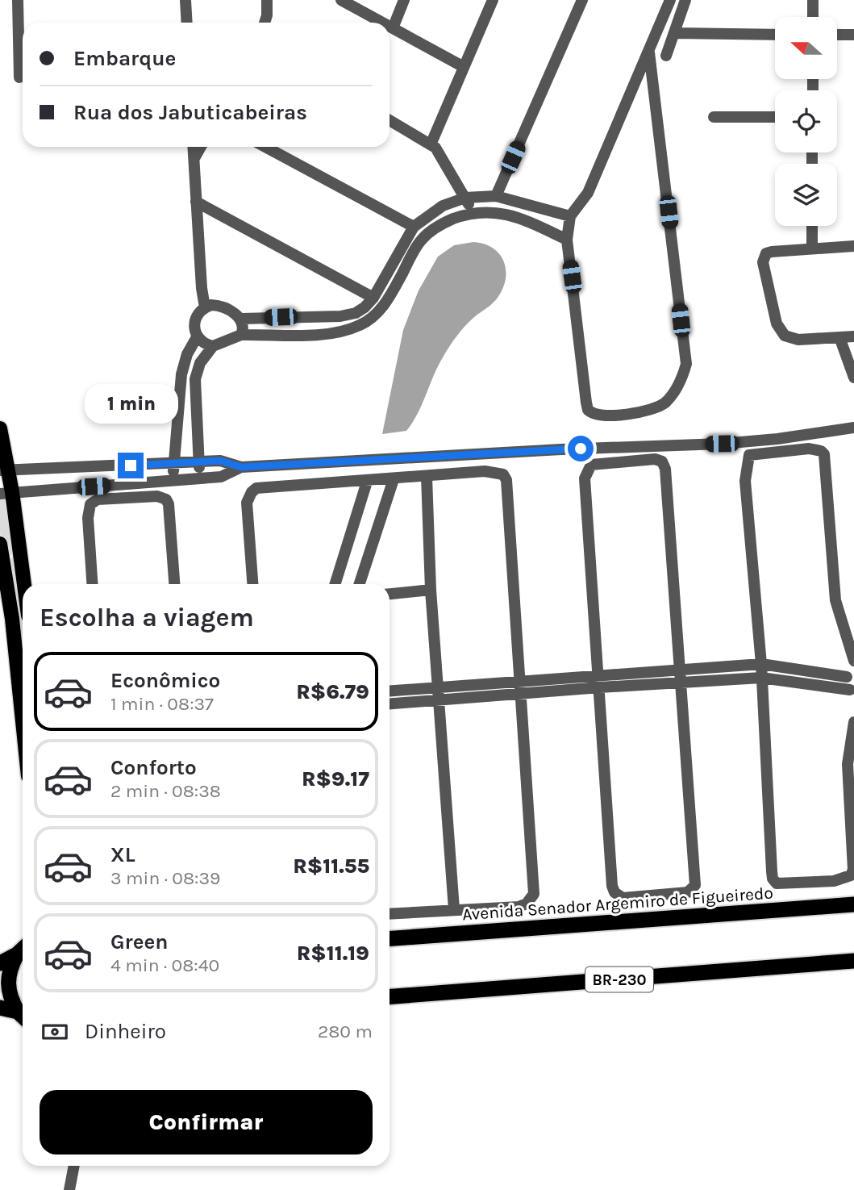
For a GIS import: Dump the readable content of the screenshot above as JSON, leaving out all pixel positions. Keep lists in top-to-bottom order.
{
  "streets": {
    "highway": ["Avenida Senador Argemiro de Figueiredo", "BR-230"]
  },
  "north": "left",
  "page": {
    "banner": ["Embarque", "Rua dos Jabuticabeiras"],
    "bubble": "1 min",
    "heading": "Escolha a viagem",
    "list": [
      {
        "name": "Econômico",
        "note": "1 min · 08:37",
        "value": "R$6.79"
      },
      {
        "name": "Conforto",
        "note": "2 min · 08:38",
        "value": "R$9.17"
      },
      {
        "name": "XL",
        "note": "3 min · 08:39",
        "value": "R$11.55"
      },
      {
        "name": "Green",
        "note": "4 min · 08:40",
        "value": "R$11.19"
      }
    ],
    "pay": ["Dinheiro", "280 m"],
    "buttons": "Confirmar"
  }
}
